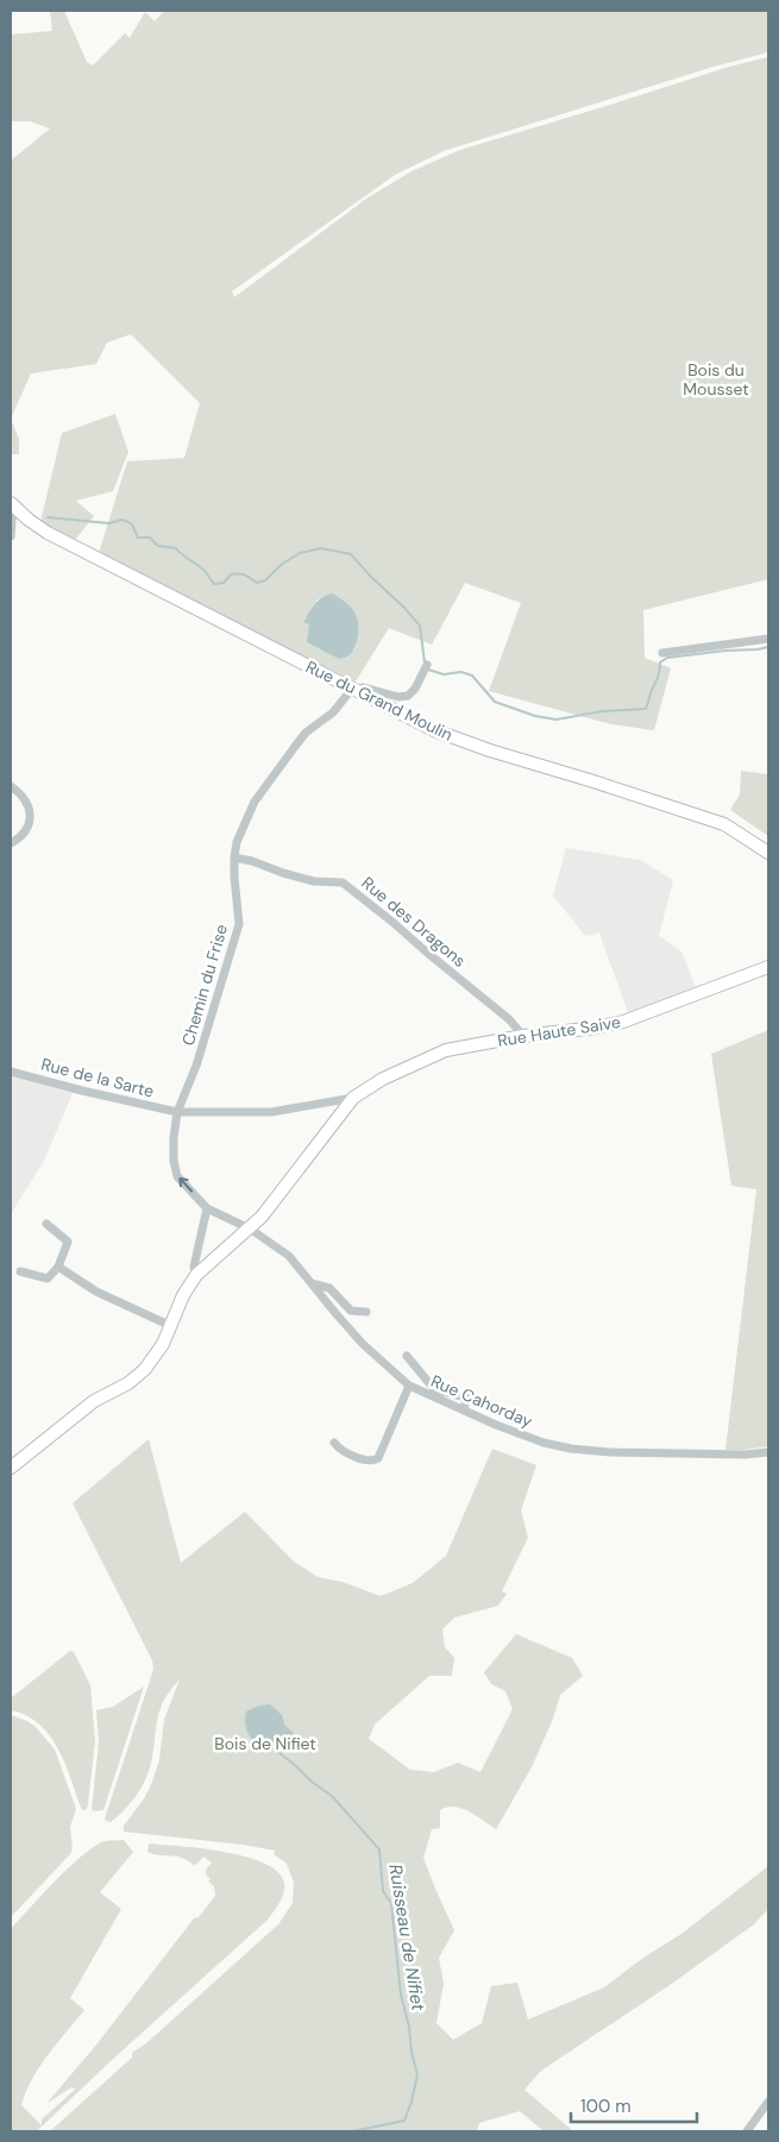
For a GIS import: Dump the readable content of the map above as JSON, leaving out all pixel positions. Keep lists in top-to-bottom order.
{
  "streets": {
    "street": [
      "Rue du Grand Moulin",
      "Rue des Dragons",
      "Chemin du Frise",
      "Rue Haute Saive",
      "Rue de la Sarte",
      "Rue Cahorday"
    ]
  },
  "crossings": [
    ["Rue du Grand Moulin", "Chemin du Frise"],
    ["Rue des Dragons", "Chemin du Frise"],
    ["Rue des Dragons", "Rue Haute Saive"],
    ["Chemin du Frise", "Rue Haute Saive"],
    ["Chemin du Frise", "Rue de la Sarte"],
    ["Rue Haute Saive", "Rue de la Sarte"],
    ["Rue Haute Saive", "Rue Cahorday"]
  ],
  "water": ["Ruisseau de Nifiet"],
  "parks": ["Bois du Mousset", "Bois de Nifiet"],
  "scale_bar": "100 m"
}
